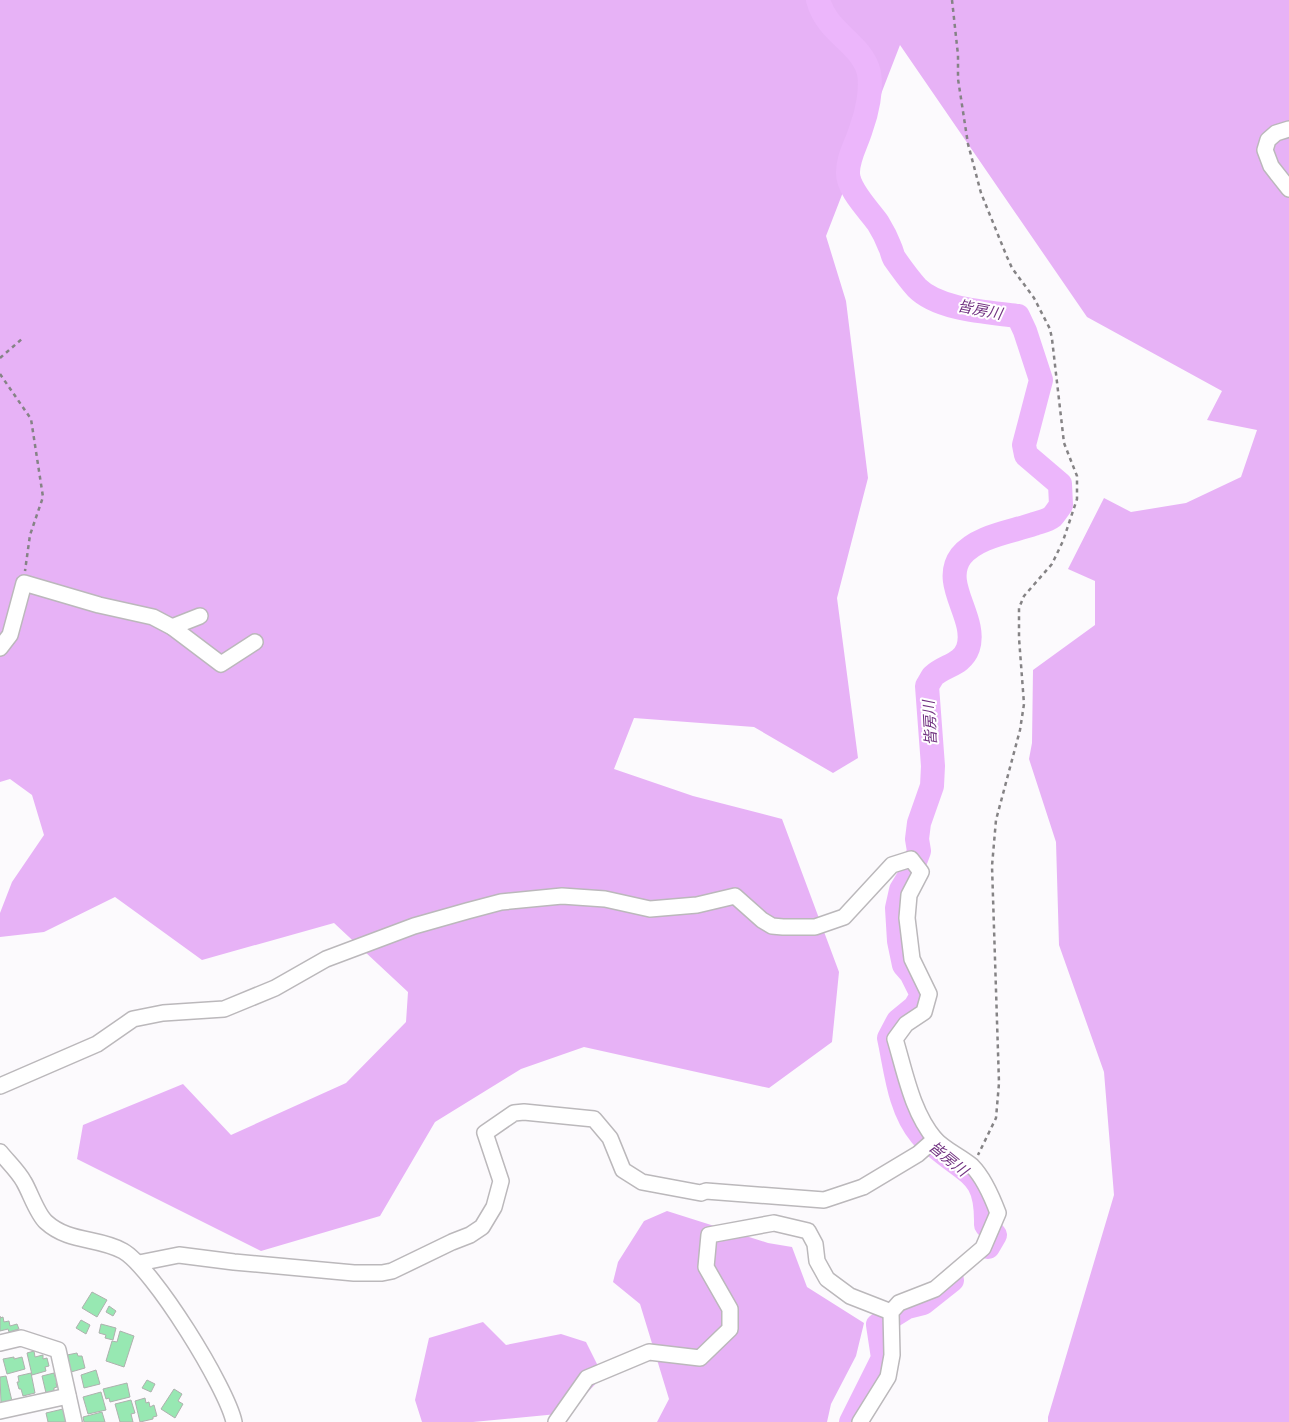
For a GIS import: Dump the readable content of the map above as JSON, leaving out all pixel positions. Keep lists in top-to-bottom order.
{
  "water": ["皆房川"]
}
